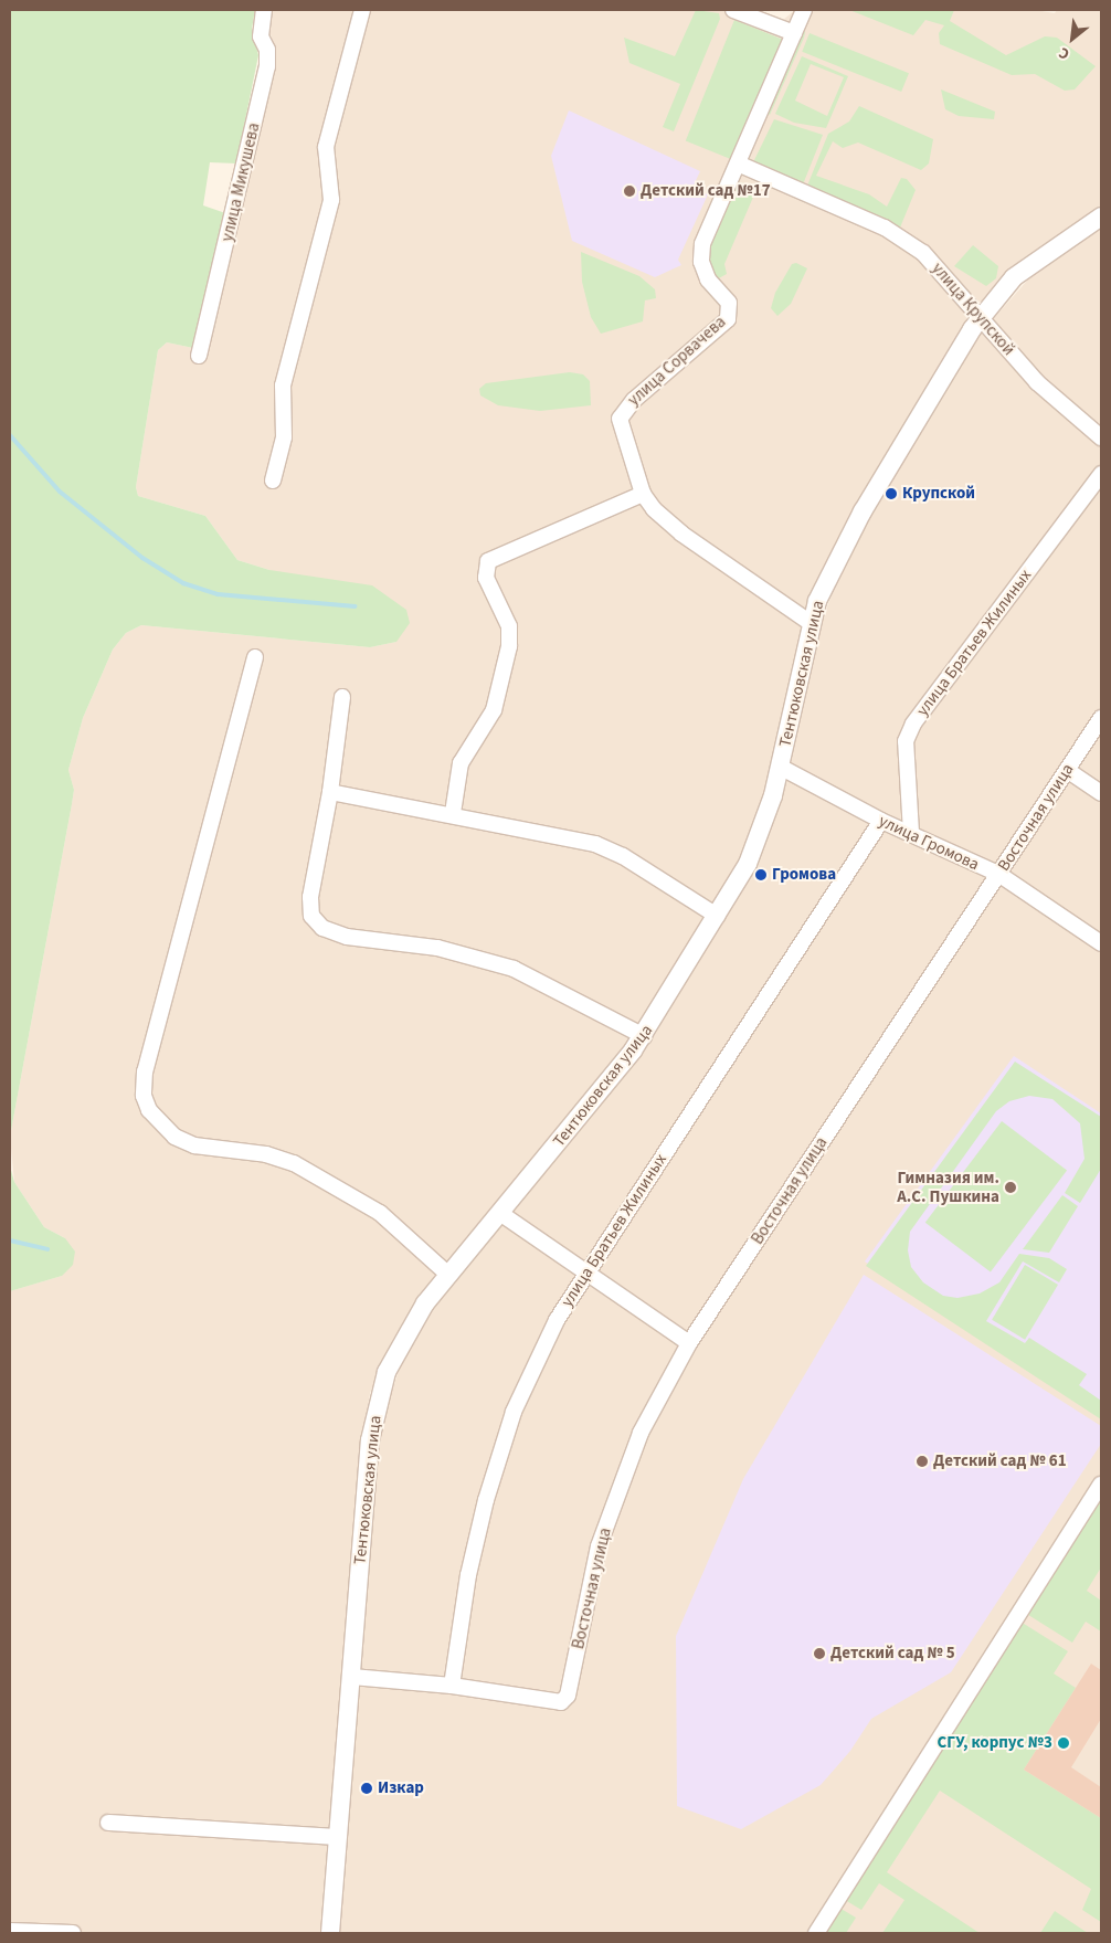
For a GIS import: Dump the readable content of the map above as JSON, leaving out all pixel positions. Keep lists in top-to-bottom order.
{
  "streets": {
    "street": [
      "улица Микушева",
      "улица Крупской",
      "улица Сорвачева",
      "улица Братьев Жилиных",
      "Тентюковская улица",
      "Восточная улица",
      "улица Громова"
    ]
  },
  "crossings": [
    ["улица Крупской", "улица Сорвачева"],
    ["улица Крупской", "Тентюковская улица"],
    ["улица Сорвачева", "Тентюковская улица"],
    ["улица Братьев Жилиных", "Восточная улица"],
    ["улица Братьев Жилиных", "улица Громова"],
    ["Тентюковская улица", "улица Громова"],
    ["Восточная улица", "улица Громова"]
  ],
  "places": [
    "Детский сад №17",
    "Крупской",
    "Громова",
    "Гимназия им. А.С. Пушкина",
    "Детский сад № 61",
    "Детский сад № 5",
    "СГУ, корпус №3",
    "Изкар"
  ],
  "north": "bottom left"
}
